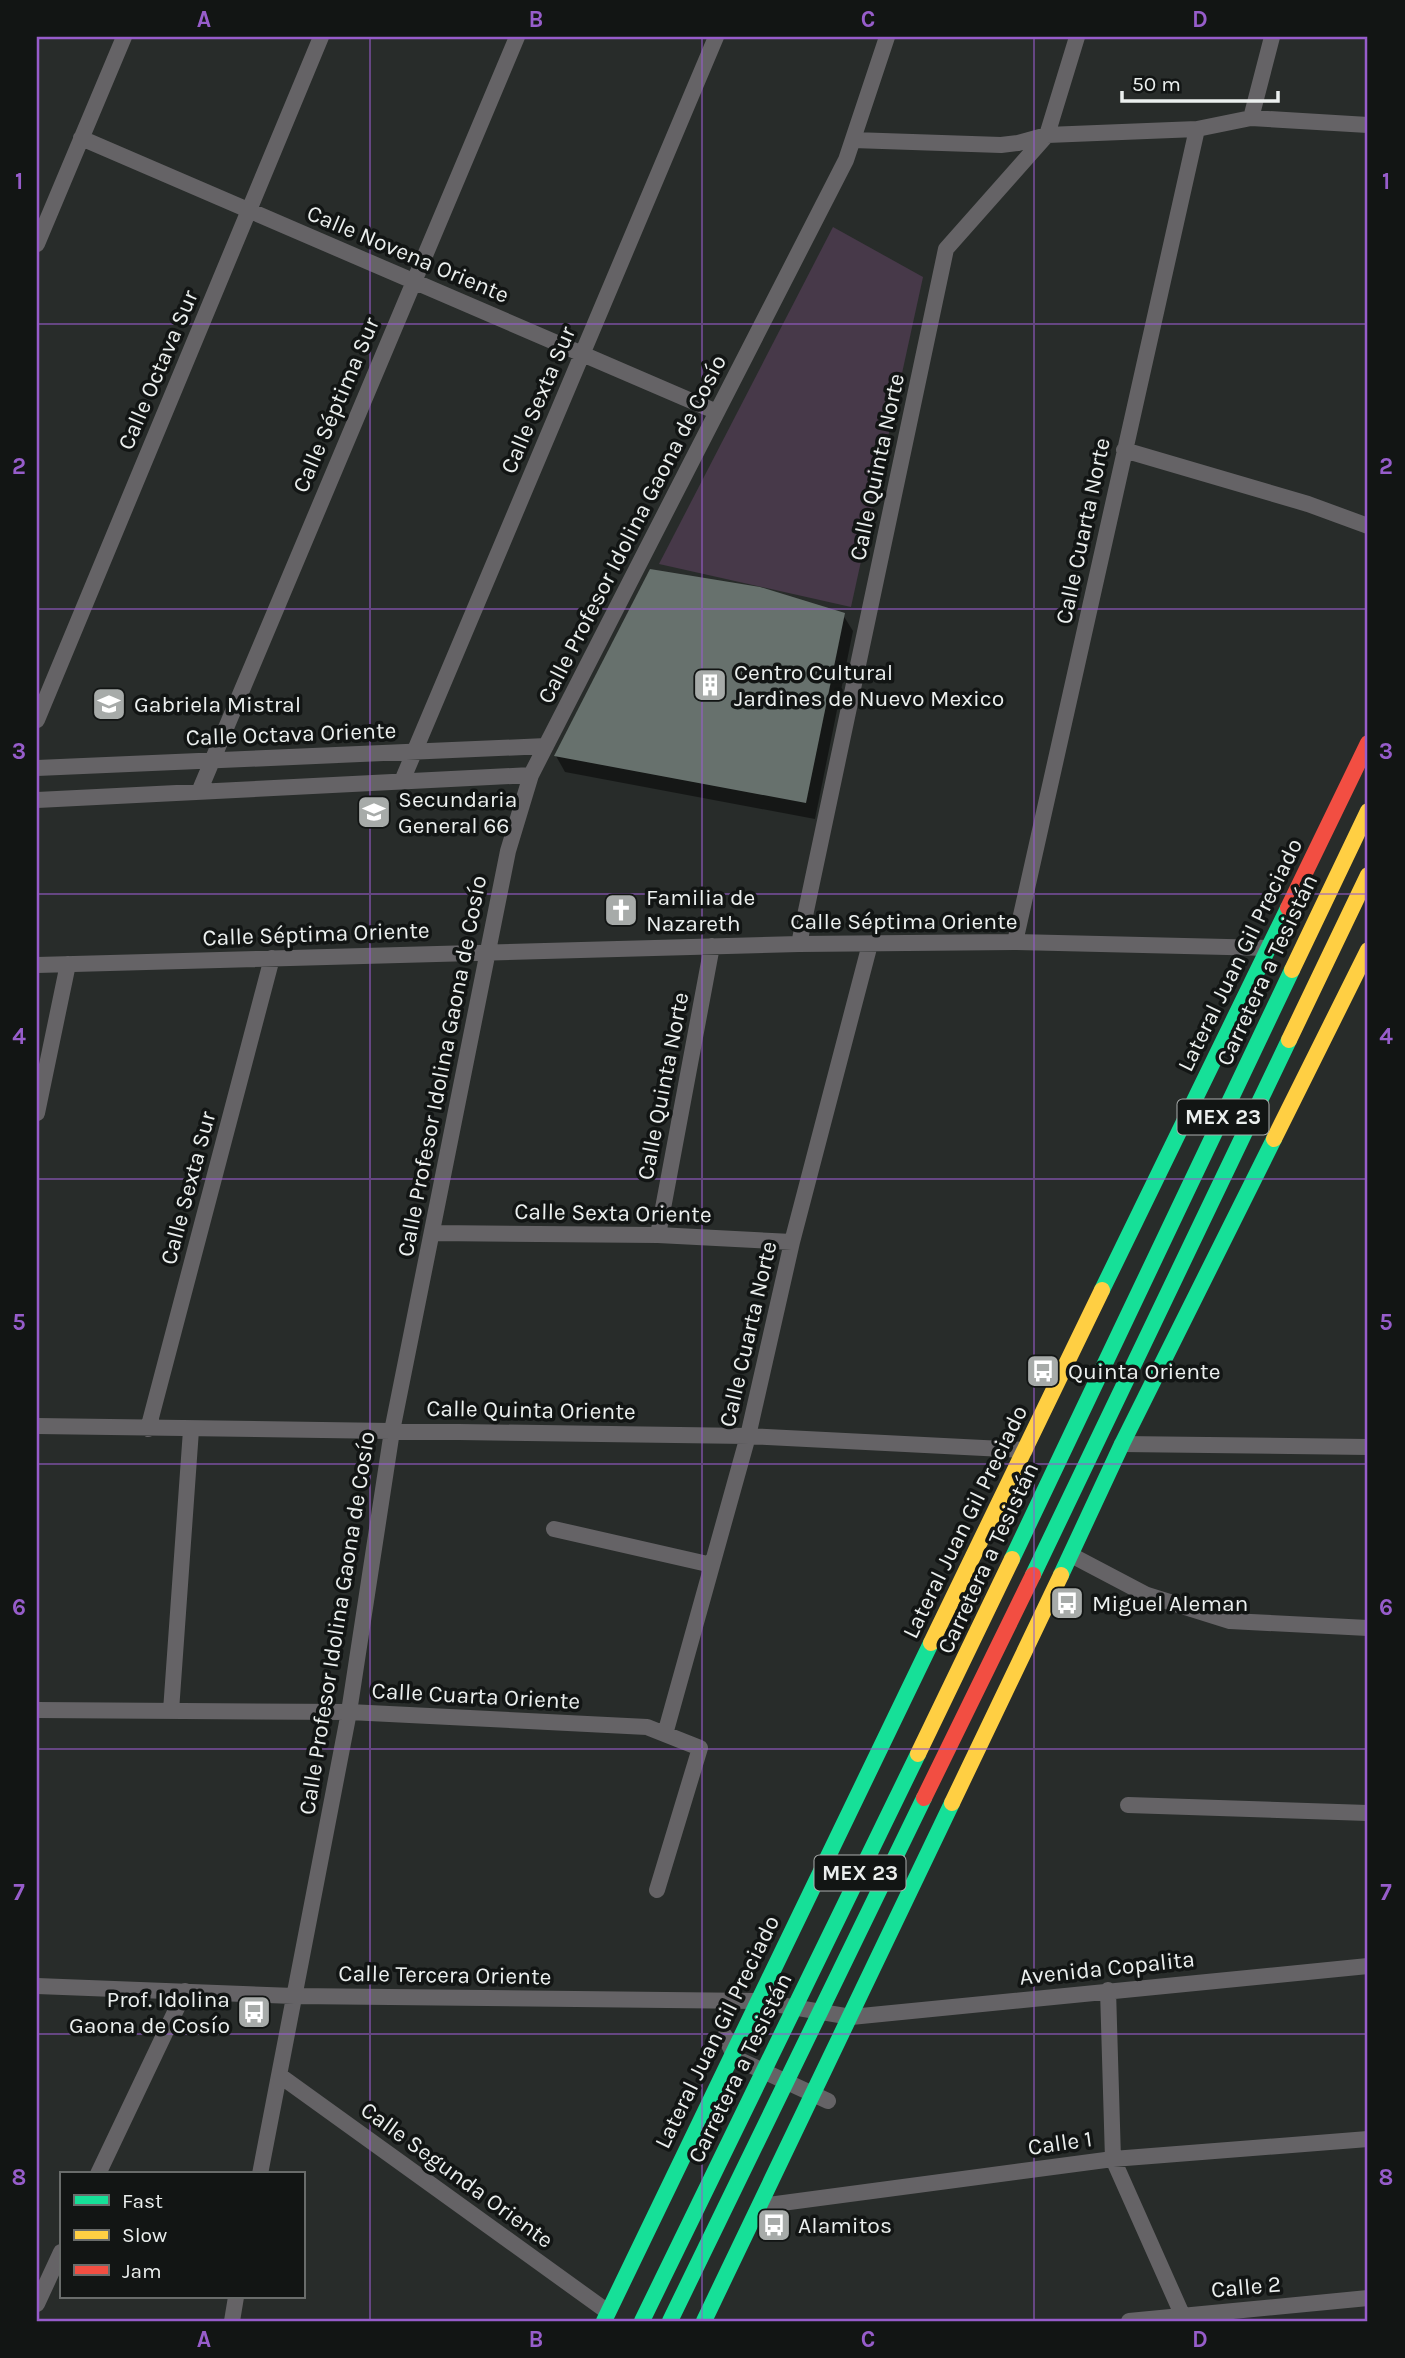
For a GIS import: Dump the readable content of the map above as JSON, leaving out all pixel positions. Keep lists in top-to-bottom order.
{
  "streets": {
    "main road": ["Lateral Juan Gil Preciado", "Carretera a Tesistán", "MEX 23"],
    "street": [
      "Calle Novena Oriente",
      "Calle Octava Sur",
      "Calle Sexta Sur",
      "Calle Séptima Sur",
      "Calle Quinta Norte",
      "Calle Profesor Idolina Gaona de Cosío",
      "Calle Cuarta Norte",
      "Calle Octava Oriente",
      "Calle Séptima Oriente",
      "Calle Sexta Oriente",
      "Calle Quinta Oriente",
      "Calle Cuarta Oriente",
      "Avenida Copalita",
      "Calle Tercera Oriente",
      "Calle 1",
      "Calle Segunda Oriente",
      "Calle 2"
    ]
  },
  "crossings": [
    ["Calle Novena Oriente", "Calle Octava Sur"],
    ["Calle Novena Oriente", "Calle Sexta Sur"],
    ["Calle Novena Oriente", "Calle Séptima Sur"],
    ["Calle Novena Oriente", "Calle Profesor Idolina Gaona de Cosío"],
    ["Calle Sexta Sur", "Calle Octava Oriente"],
    ["Calle Sexta Sur", "Calle Séptima Oriente"],
    ["Calle Sexta Sur", "Calle Quinta Oriente"],
    ["Calle Séptima Sur", "Calle Octava Oriente"],
    ["Calle Quinta Norte", "Calle Séptima Oriente"],
    ["Calle Quinta Norte", "Calle Sexta Oriente"],
    ["Calle Profesor Idolina Gaona de Cosío", "Calle Octava Oriente"],
    ["Calle Profesor Idolina Gaona de Cosío", "Calle Séptima Oriente"],
    ["Calle Profesor Idolina Gaona de Cosío", "Calle Sexta Oriente"],
    ["Calle Profesor Idolina Gaona de Cosío", "Calle Quinta Oriente"],
    ["Calle Profesor Idolina Gaona de Cosío", "Calle Cuarta Oriente"],
    ["Calle Profesor Idolina Gaona de Cosío", "Calle Tercera Oriente"],
    ["Calle Profesor Idolina Gaona de Cosío", "Calle Segunda Oriente"],
    ["Calle Cuarta Norte", "Calle Séptima Oriente"],
    ["Calle Cuarta Norte", "Calle Sexta Oriente"],
    ["Calle Cuarta Norte", "Calle Quinta Oriente"],
    ["Calle Cuarta Norte", "Calle Cuarta Oriente"],
    ["Calle Séptima Oriente", "Lateral Juan Gil Preciado"],
    ["Lateral Juan Gil Preciado", "Calle Quinta Oriente"],
    ["Lateral Juan Gil Preciado", "Calle Tercera Oriente"],
    ["Lateral Juan Gil Preciado", "Calle Segunda Oriente"],
    ["Carretera a Tesistán", "Calle Tercera Oriente"],
    ["Avenida Copalita", "Calle Tercera Oriente"]
  ],
  "places": {
    "building": ["Centro Cultural Jardines de Nuevo Mexico"],
    "school or university": ["Gabriela Mistral", "Secundaria General 66"],
    "church": ["Familia de Nazareth"],
    "bus stop": [
      "Quinta Oriente",
      "Miguel Aleman",
      "Prof. Idolina Gaona de Cosío",
      "Alamitos"
    ]
  },
  "legend": ["Fast", "Slow", "Jam"],
  "scale_bar": "50 m",
  "grid": {
    "columns": [
      "A",
      "B",
      "C",
      "D"
    ],
    "rows": [
      "1",
      "2",
      "3",
      "4",
      "5",
      "6",
      "7",
      "8"
    ]
  }
}
